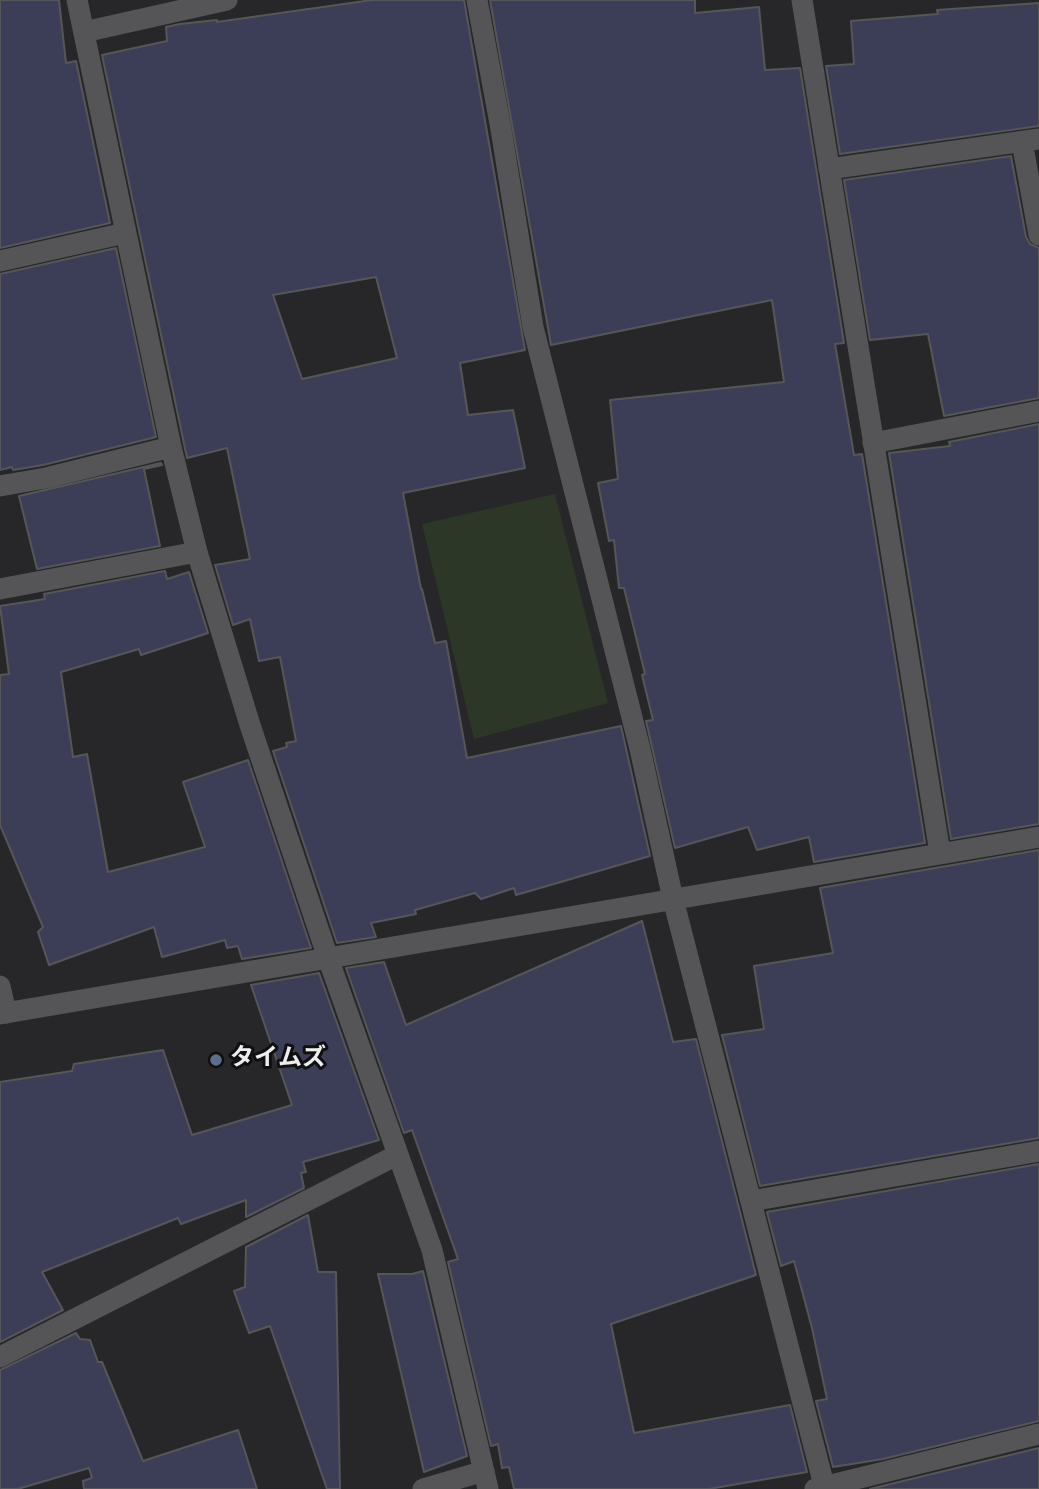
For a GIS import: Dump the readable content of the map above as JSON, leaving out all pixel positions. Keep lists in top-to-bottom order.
{
  "places": ["タイムズ"]
}
